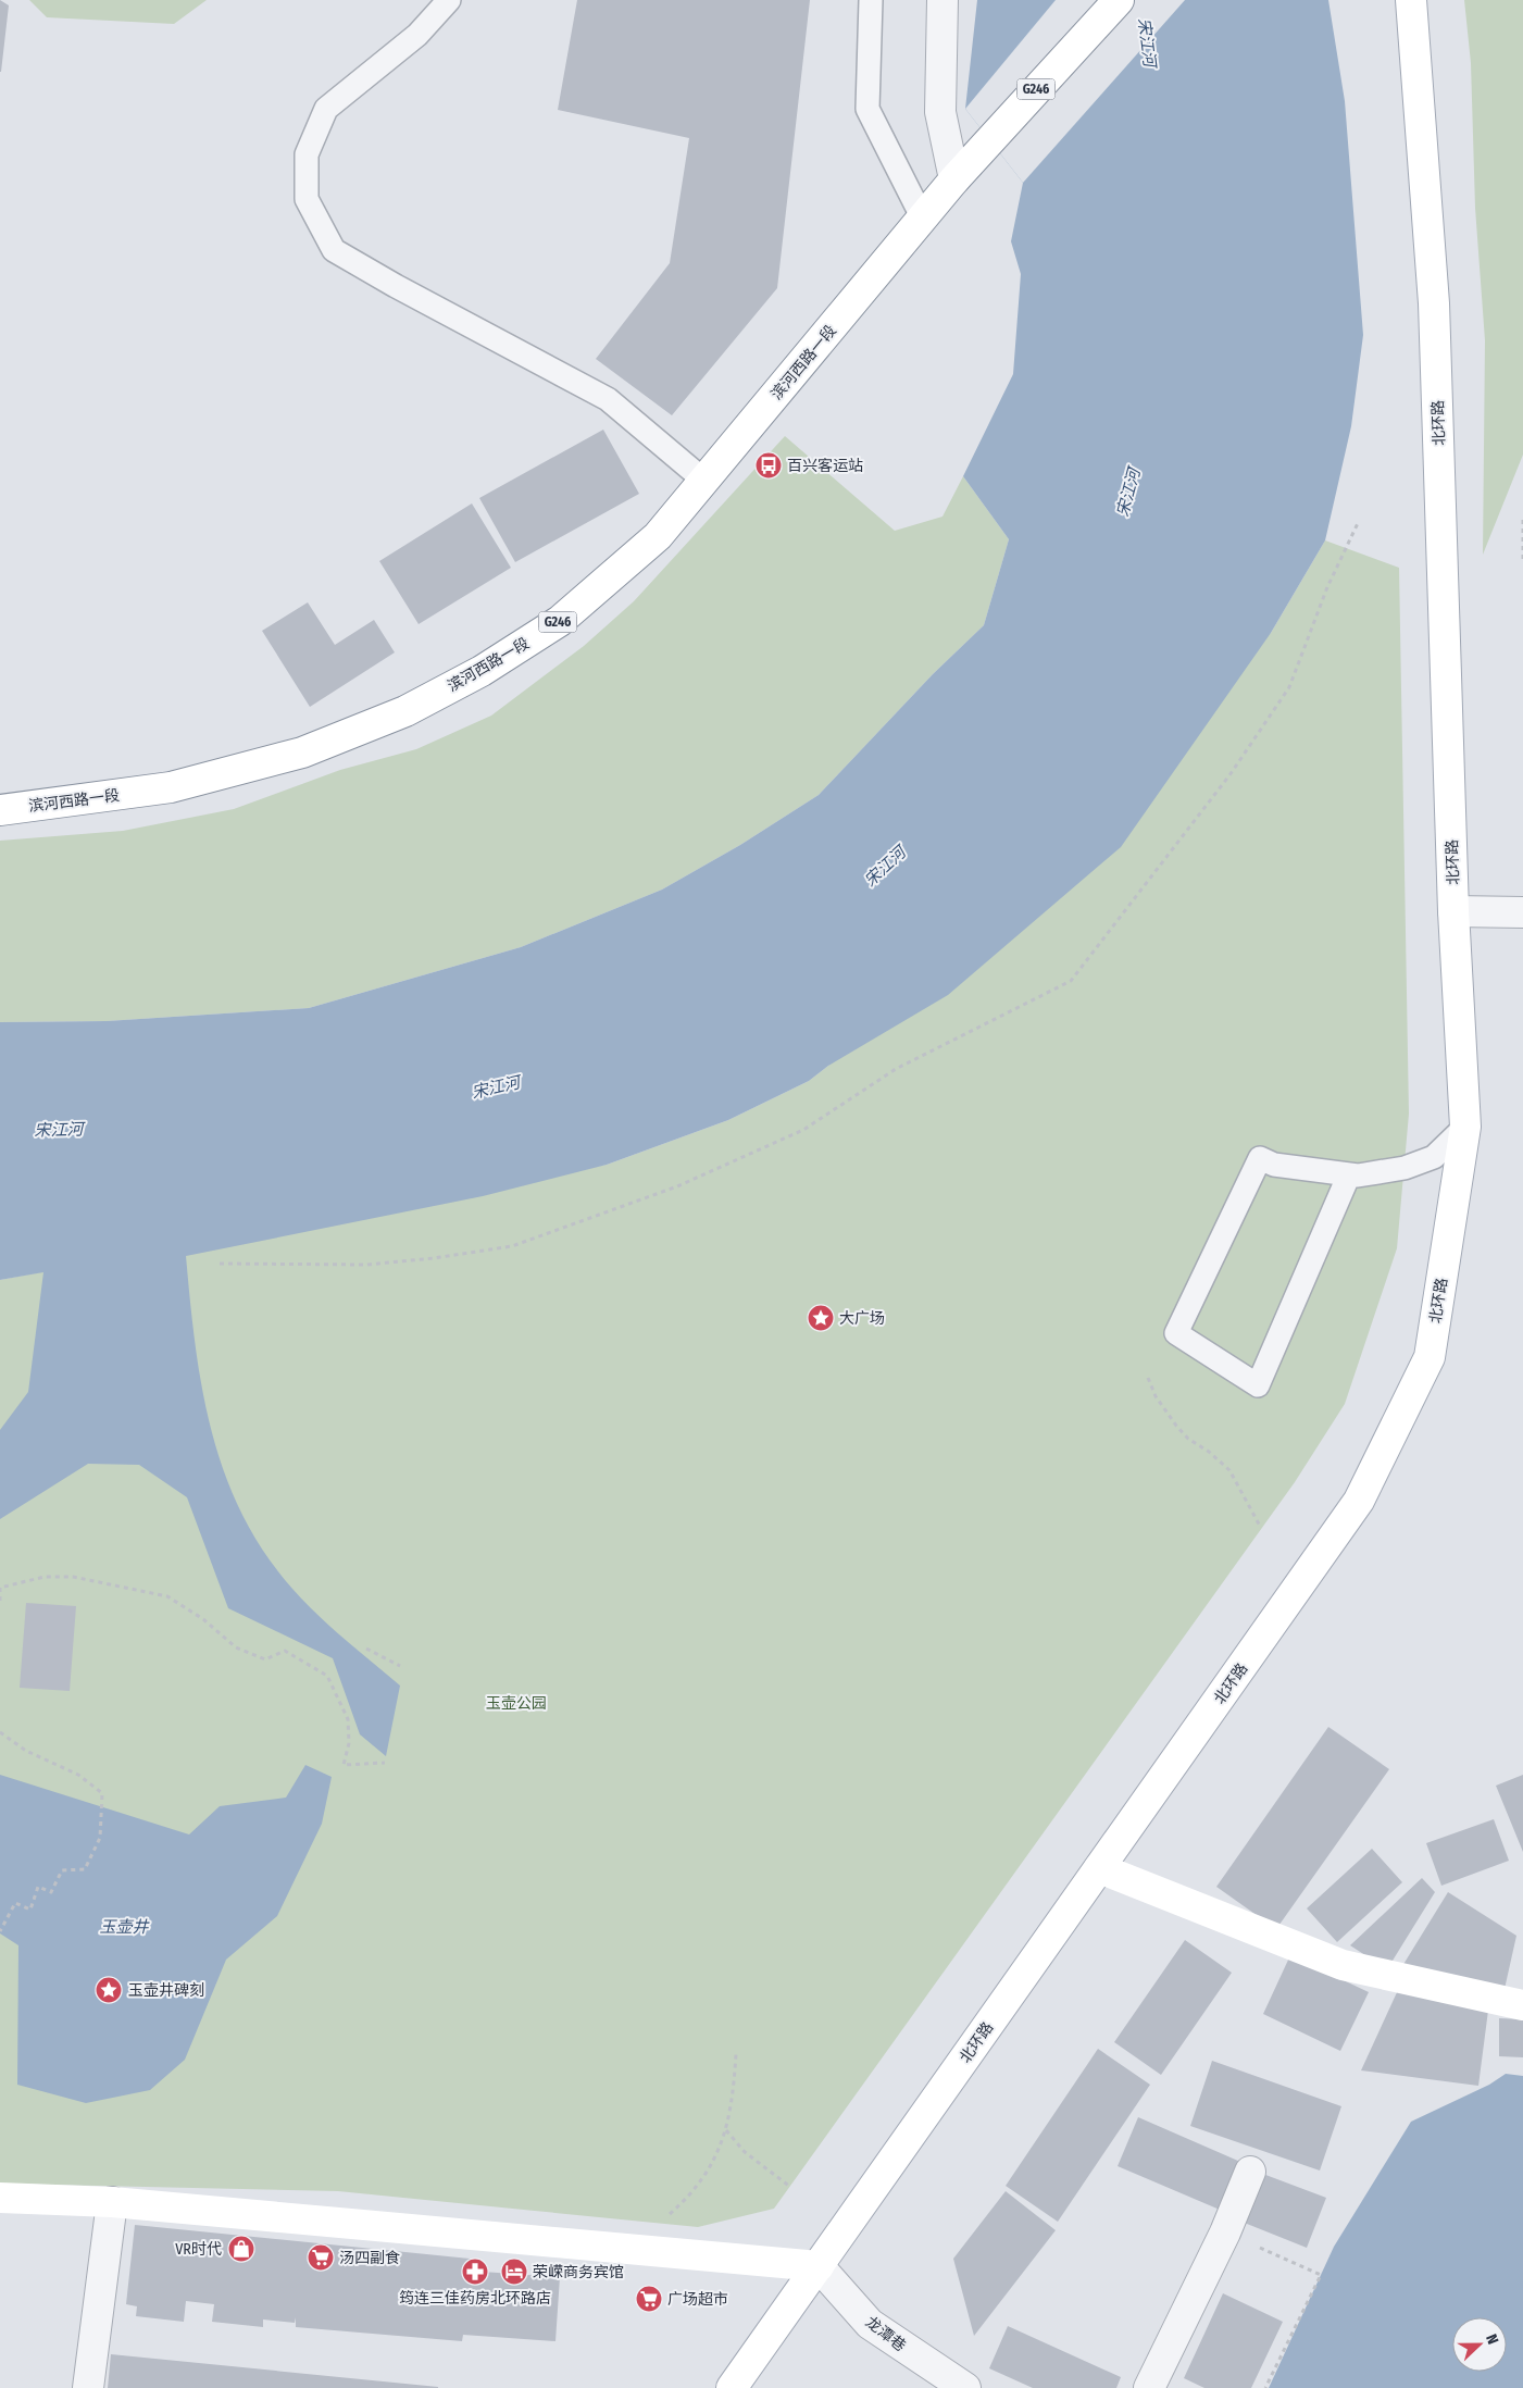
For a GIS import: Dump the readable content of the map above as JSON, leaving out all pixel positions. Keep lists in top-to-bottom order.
{
  "streets": {
    "main road": ["G246", "滨河西路一段", "北环路"],
    "street": ["龙潭巷"]
  },
  "crossings": [
    ["G246", "滨河西路一段"],
    ["北环路", "龙潭巷"]
  ],
  "water": ["宋江河", "玉壶井"],
  "parks": ["玉壶公园"],
  "places": {
    "bus stop": ["百兴客运站"],
    "place": ["大广场", "玉壶井碑刻"],
    "shop": ["VR时代"],
    "supermarket": ["汤四副食", "广场超市"],
    "pharmacy": ["筠连三佳药房北环路店"],
    "hotel": ["荣嵘商务宾馆"]
  },
  "north": "right"
}
